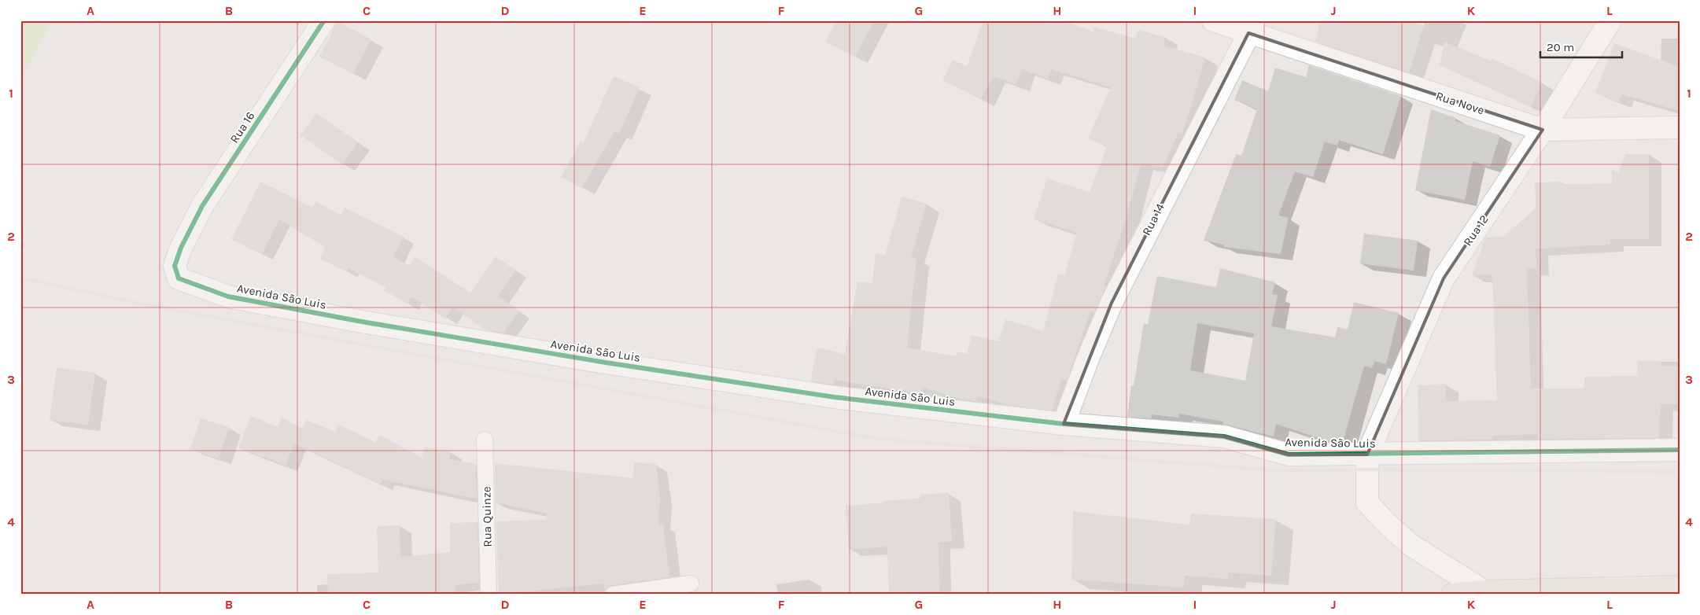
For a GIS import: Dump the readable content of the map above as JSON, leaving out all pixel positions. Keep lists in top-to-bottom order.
{
  "streets": {
    "street": [
      "Rua Nove",
      "Rua 16",
      "Rua 14",
      "Rua 12",
      "Avenida São Luis"
    ],
    "lane": ["Rua Quinze"]
  },
  "crossings": [
    ["Rua Nove", "Rua 14"],
    ["Rua Nove", "Rua 12"],
    ["Rua 16", "Avenida São Luis"],
    ["Rua 14", "Avenida São Luis"],
    ["Rua 12", "Avenida São Luis"]
  ],
  "scale_bar": "20 m",
  "grid": {
    "columns": [
      "A",
      "B",
      "C",
      "D",
      "E",
      "F",
      "G",
      "H",
      "I",
      "J",
      "K",
      "L"
    ],
    "rows": [
      "1",
      "2",
      "3",
      "4"
    ]
  }
}
